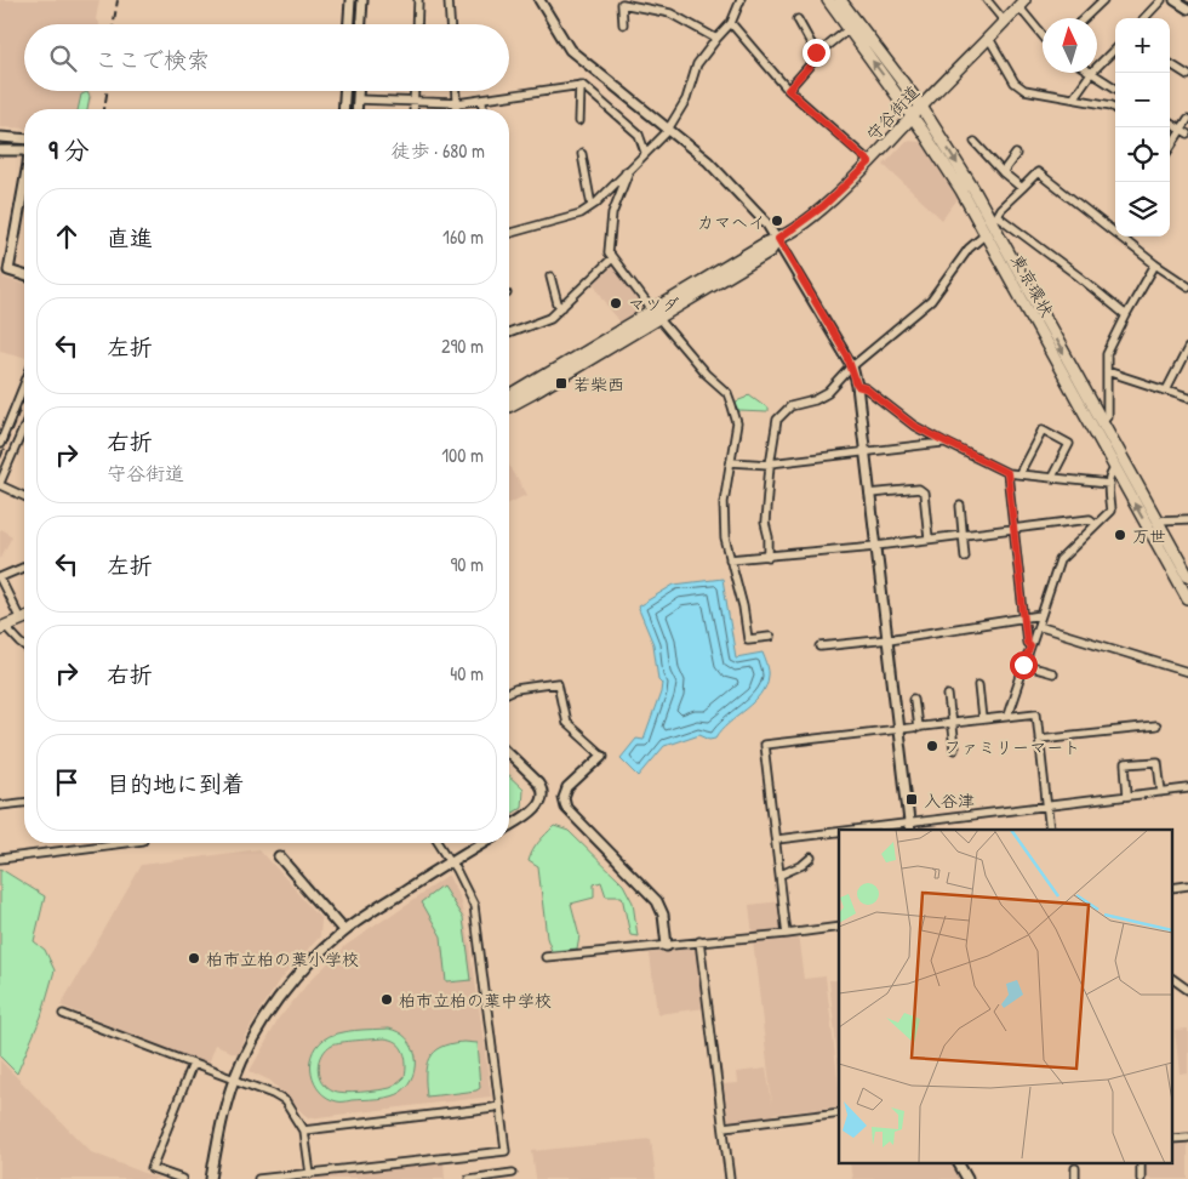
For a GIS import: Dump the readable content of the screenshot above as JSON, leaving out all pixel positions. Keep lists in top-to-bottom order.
{
  "streets": {
    "main road": ["守谷街道", "東京環状"]
  },
  "crossings": [
    ["守谷街道", "東京環状"]
  ],
  "places": {
    "other": [
      "カマヘイ",
      "マツダ",
      "万世",
      "ファミリーマート",
      "柏市立柏の葉小学校",
      "柏市立柏の葉中学校"
    ],
    "transit": ["若柴西", "入谷津"]
  },
  "north": "top",
  "page": {
    "map_buttons": ["+", "−"],
    "search": "ここで検索",
    "heading": ["9 分", "徒歩 · 680 m"],
    "list": [
      ["直進", "160 m"],
      ["左折", "290 m"],
      ["右折", "守谷街道", "100 m"],
      ["左折", "90 m"],
      ["右折", "40 m"],
      "目的地に到着"
    ]
  }
}
